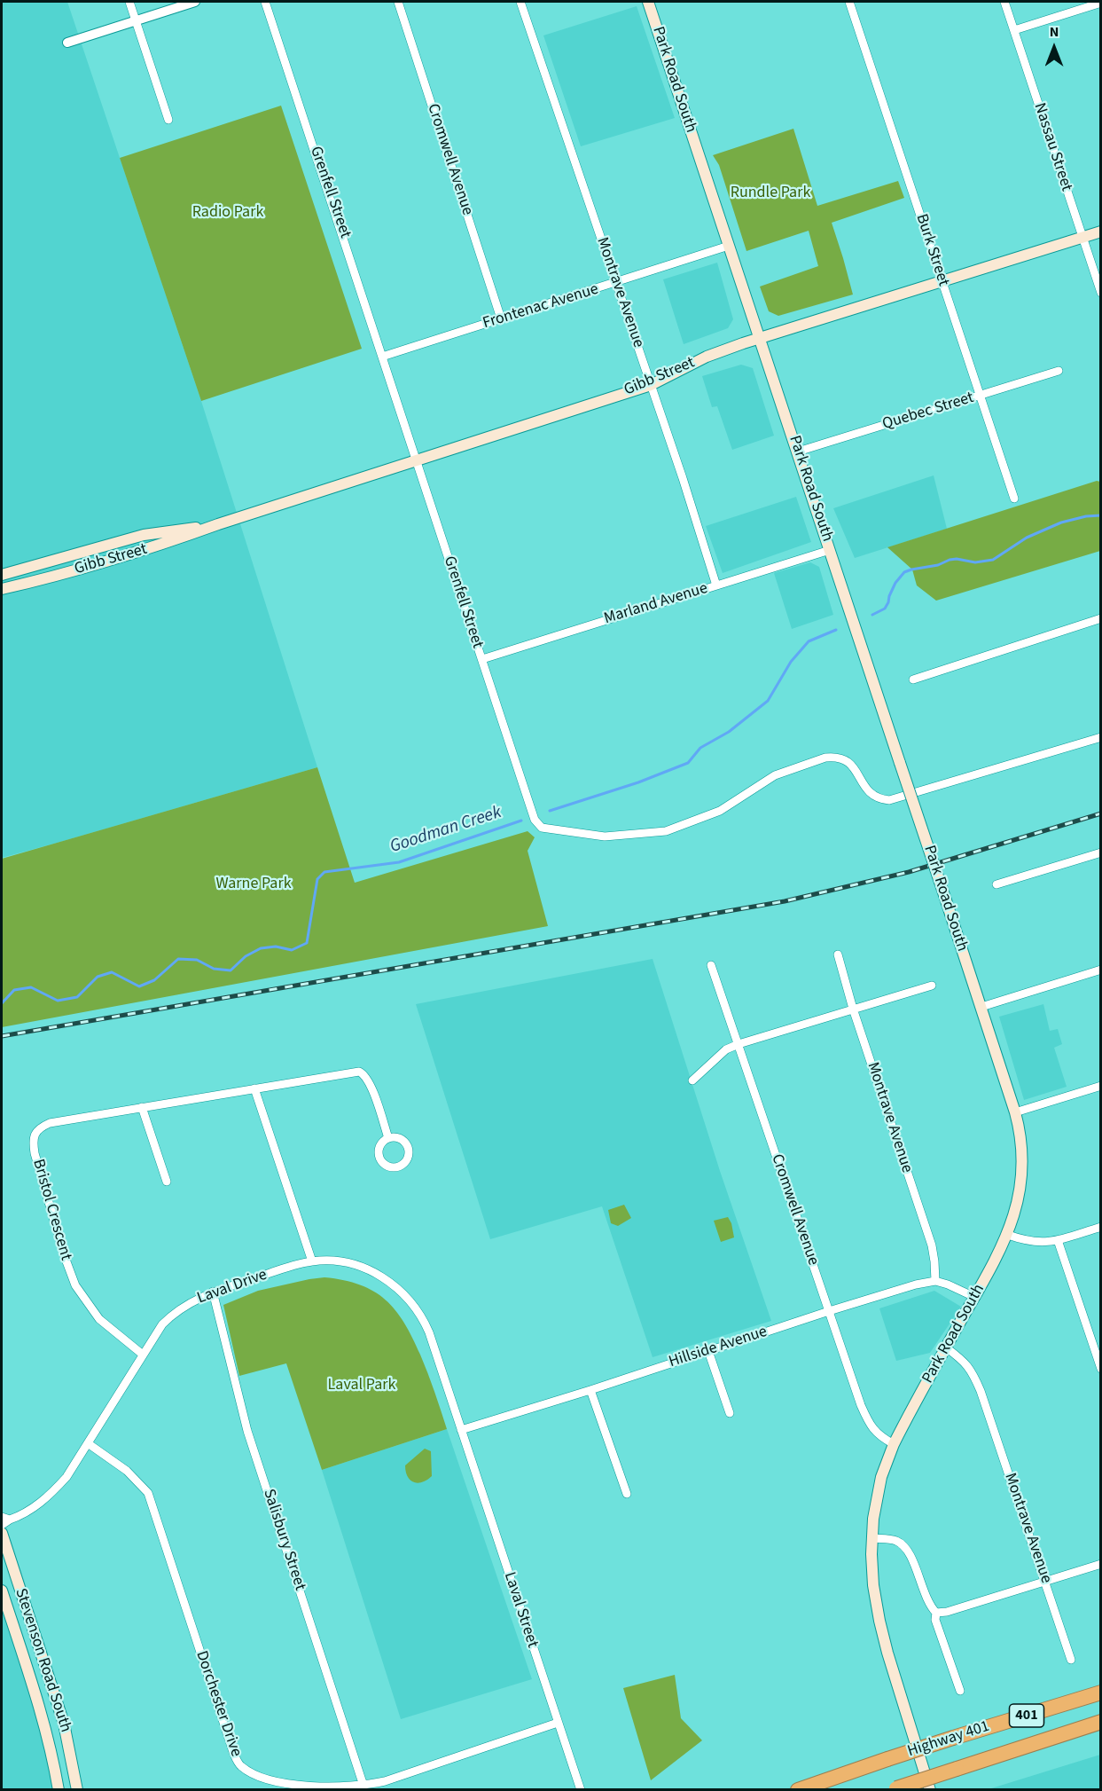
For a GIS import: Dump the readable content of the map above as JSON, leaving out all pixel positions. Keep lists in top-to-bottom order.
{
  "streets": {
    "highway": ["401", "Highway 401"],
    "main road": ["Park Road South", "Gibb Street", "Stevenson Road South"],
    "street": [
      "Nassau Street",
      "Cromwell Avenue",
      "Grenfell Street",
      "Burk Street",
      "Montrave Avenue",
      "Frontenac Avenue",
      "Quebec Street",
      "Marland Avenue",
      "Bristol Crescent",
      "Laval Drive",
      "Hillside Avenue",
      "Salisbury Street",
      "Laval Street",
      "Dorchester Drive"
    ]
  },
  "crossings": [
    ["Park Road South", "Cromwell Avenue"],
    ["Park Road South", "Montrave Avenue"],
    ["Park Road South", "Frontenac Avenue"],
    ["Park Road South", "Gibb Street"],
    ["Park Road South", "Quebec Street"],
    ["Park Road South", "Marland Avenue"],
    ["Nassau Street", "Gibb Street"],
    ["Cromwell Avenue", "Frontenac Avenue"],
    ["Cromwell Avenue", "Hillside Avenue"],
    ["Grenfell Street", "Frontenac Avenue"],
    ["Grenfell Street", "Gibb Street"],
    ["Grenfell Street", "Marland Avenue"],
    ["Burk Street", "Gibb Street"],
    ["Burk Street", "Quebec Street"],
    ["Montrave Avenue", "Frontenac Avenue"],
    ["Montrave Avenue", "Gibb Street"],
    ["Montrave Avenue", "Marland Avenue"],
    ["Montrave Avenue", "Hillside Avenue"],
    ["Bristol Crescent", "Laval Drive"],
    ["Laval Drive", "Hillside Avenue"],
    ["Laval Drive", "Salisbury Street"],
    ["Laval Drive", "Laval Street"],
    ["Laval Drive", "Dorchester Drive"],
    ["Hillside Avenue", "Laval Street"],
    ["Salisbury Street", "Dorchester Drive"],
    ["Laval Street", "Dorchester Drive"]
  ],
  "water": ["Goodman Creek"],
  "parks": [
    "Rundle Park",
    "Radio Park",
    "Warne Park",
    "Laval Park"
  ],
  "north": "top"
}
